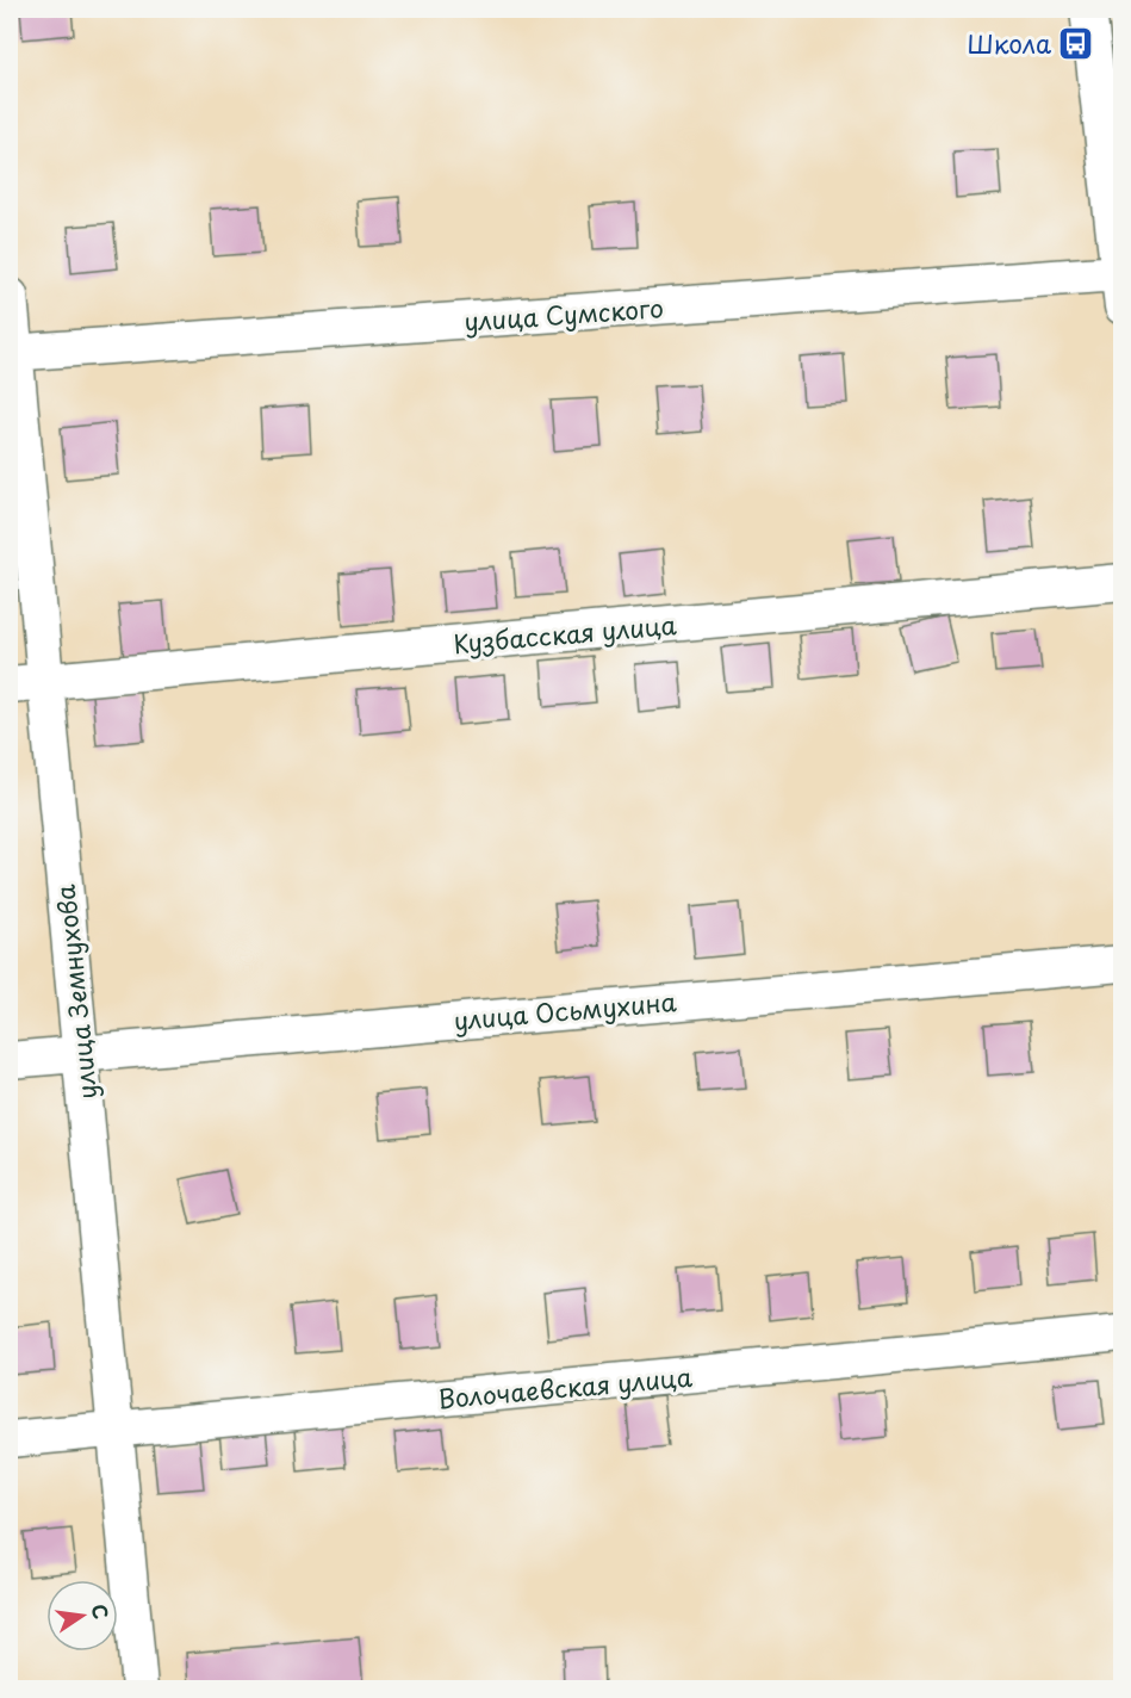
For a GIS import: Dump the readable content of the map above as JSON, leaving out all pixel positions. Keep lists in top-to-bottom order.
{
  "streets": {
    "street": [
      "улица Сумского",
      "Кузбасская улица",
      "улица Земнухова",
      "улица Осьмухина",
      "Волочаевская улица"
    ]
  },
  "crossings": [
    ["улица Сумского", "улица Земнухова"],
    ["Кузбасская улица", "улица Земнухова"],
    ["улица Земнухова", "улица Осьмухина"],
    ["улица Земнухова", "Волочаевская улица"]
  ],
  "places": {
    "bus stop": ["Школа"]
  },
  "north": "right"
}
